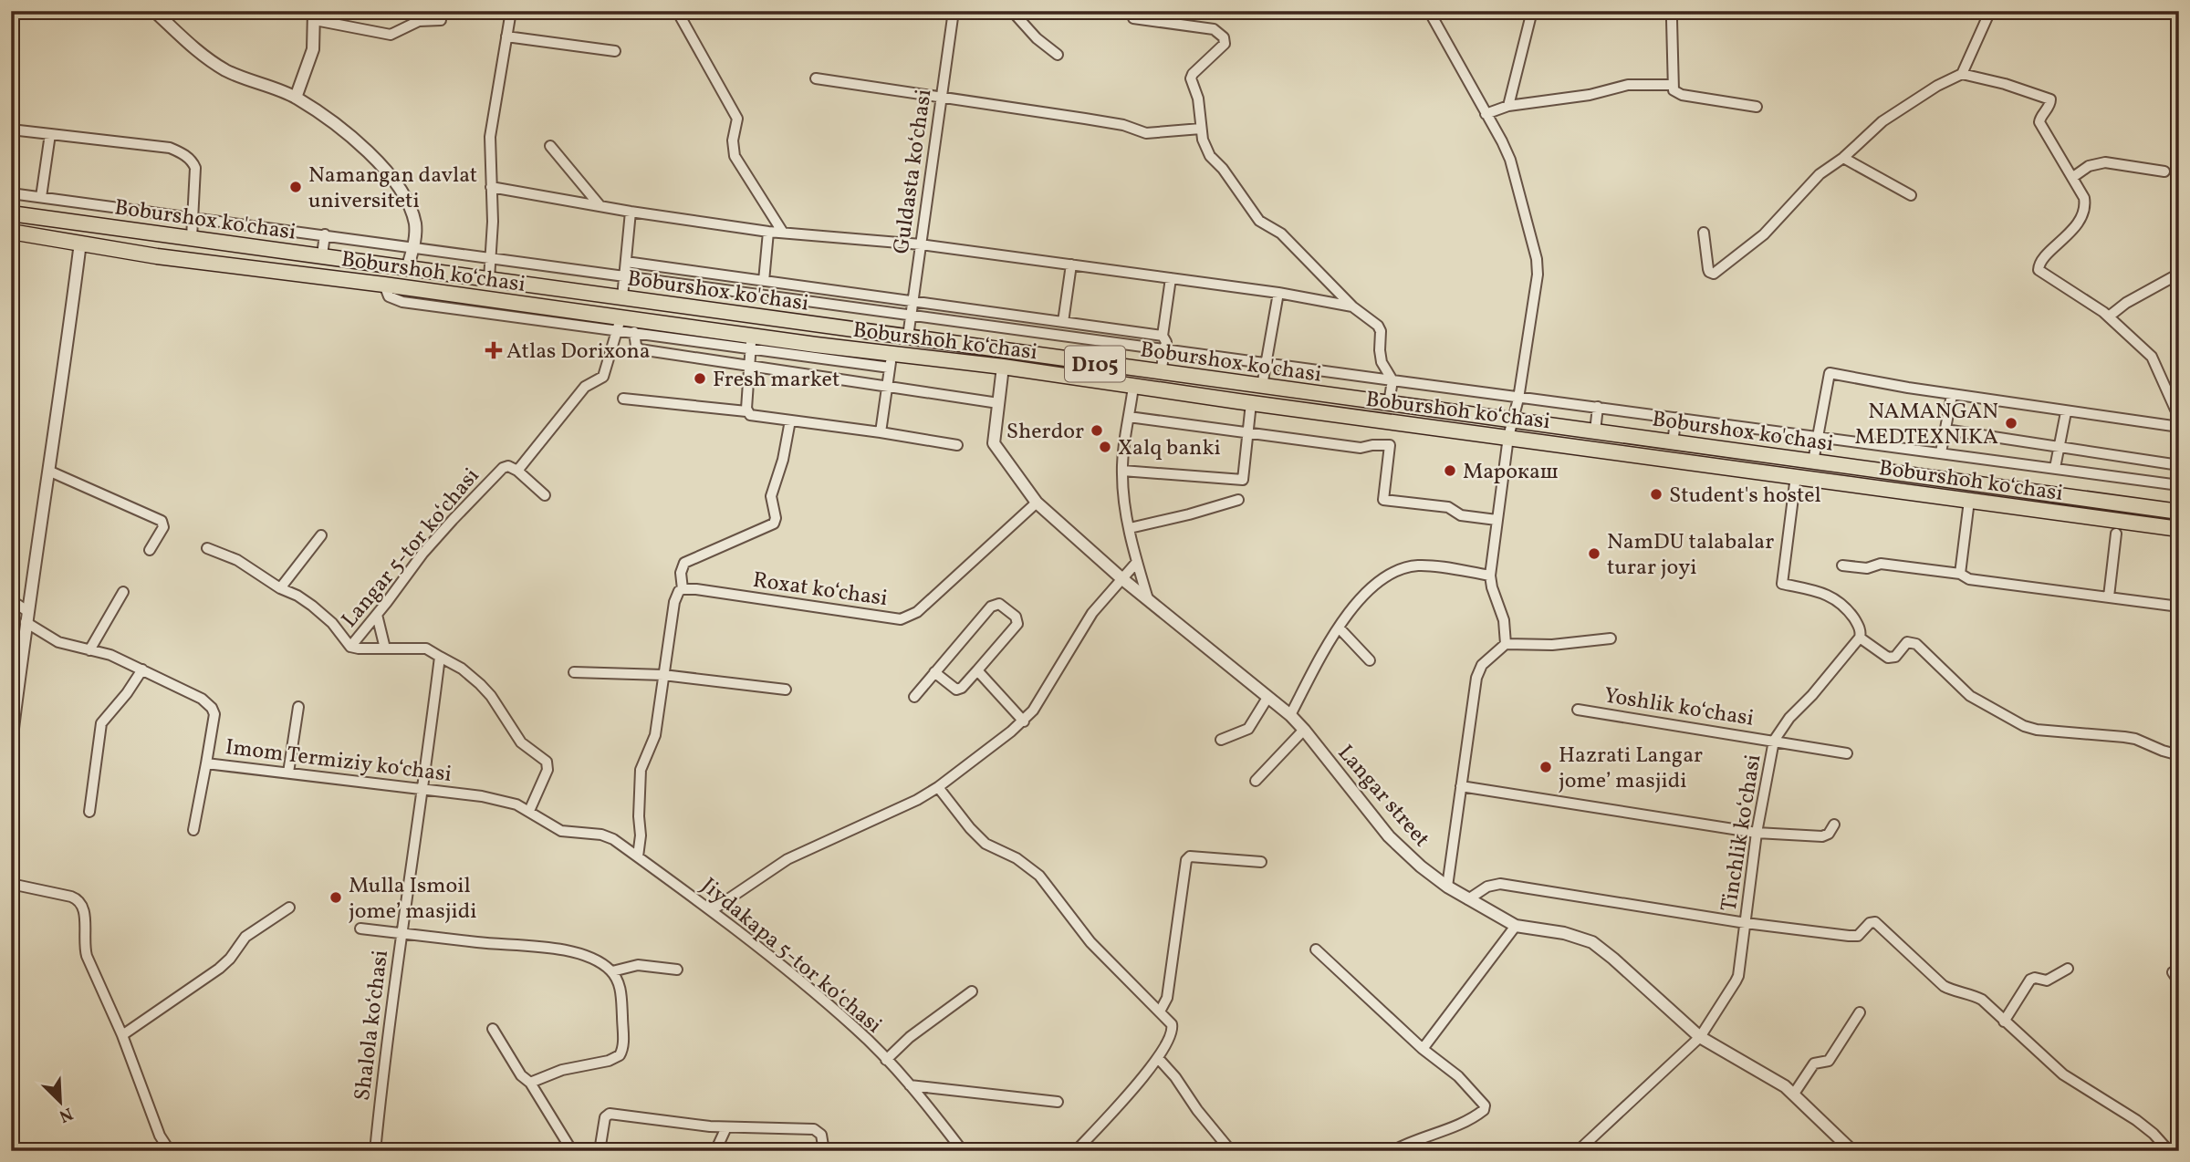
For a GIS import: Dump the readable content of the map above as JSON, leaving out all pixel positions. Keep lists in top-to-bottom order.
{
  "streets": {
    "main road": ["Boburshox ko'chasi", "Boburshoh koʻchasi", "D105"],
    "street": [
      "Guldasta koʻchasi",
      "Langar 5-tor koʻchasi",
      "Roxat koʻchasi",
      "Yoshlik koʻchasi",
      "Imom Termiziy koʻchasi",
      "Langar street",
      "Tinchlik koʻchasi",
      "Jiydakapa 5-tor koʻchasi",
      "Shalola koʻchasi"
    ]
  },
  "crossings": [
    ["Guldasta koʻchasi", "Boburshox ko'chasi"],
    ["Boburshoh koʻchasi", "Langar street"],
    ["Roxat koʻchasi", "Langar street"],
    ["Yoshlik koʻchasi", "Tinchlik koʻchasi"],
    ["Imom Termiziy koʻchasi", "Jiydakapa 5-tor koʻchasi"],
    ["Imom Termiziy koʻchasi", "Shalola koʻchasi"],
    ["Langar street", "Tinchlik koʻchasi"]
  ],
  "places": {
    "other": [
      "Namangan davlat universiteti",
      "Fresh market",
      "NAMANGAN MEDTEXNIKA",
      "Sherdor",
      "Xalq banki",
      "Марокаш",
      "Student's hostel",
      "NamDU talabalar turar joyi",
      "Hazrati Langar jome’ masjidi",
      "Mulla Ismoil jome’ masjidi"
    ],
    "health": ["Atlas Dorixona"]
  },
  "north": "bottom right"
}
